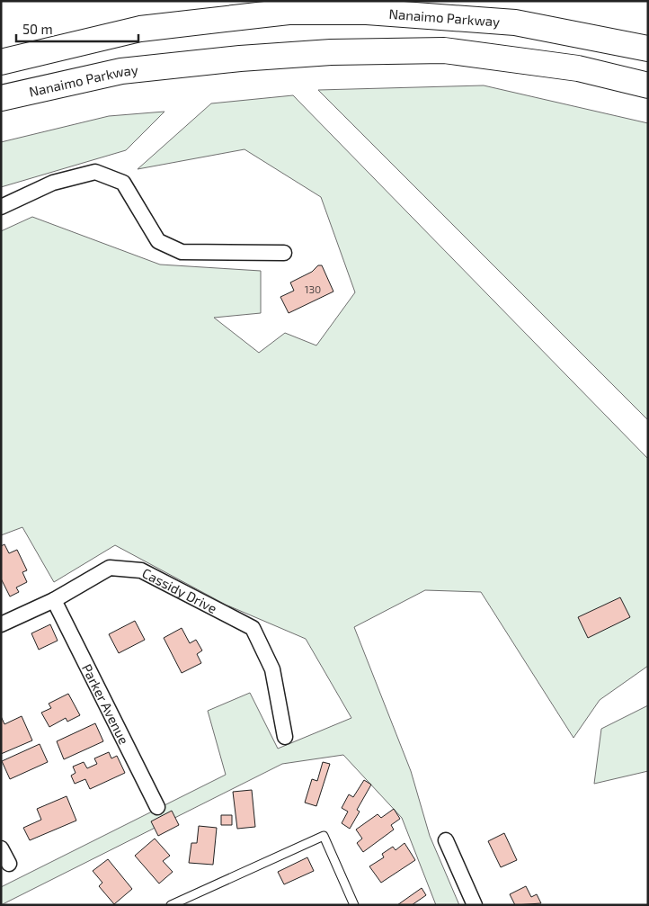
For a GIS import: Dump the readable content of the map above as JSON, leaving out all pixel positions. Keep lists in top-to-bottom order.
{
  "streets": {
    "highway": ["Nanaimo Parkway"],
    "street": ["Cassidy Drive", "Parker Avenue"]
  },
  "crossings": [
    ["Cassidy Drive", "Parker Avenue"]
  ],
  "house_numbers": ["130"],
  "scale_bar": "50 m"
}
